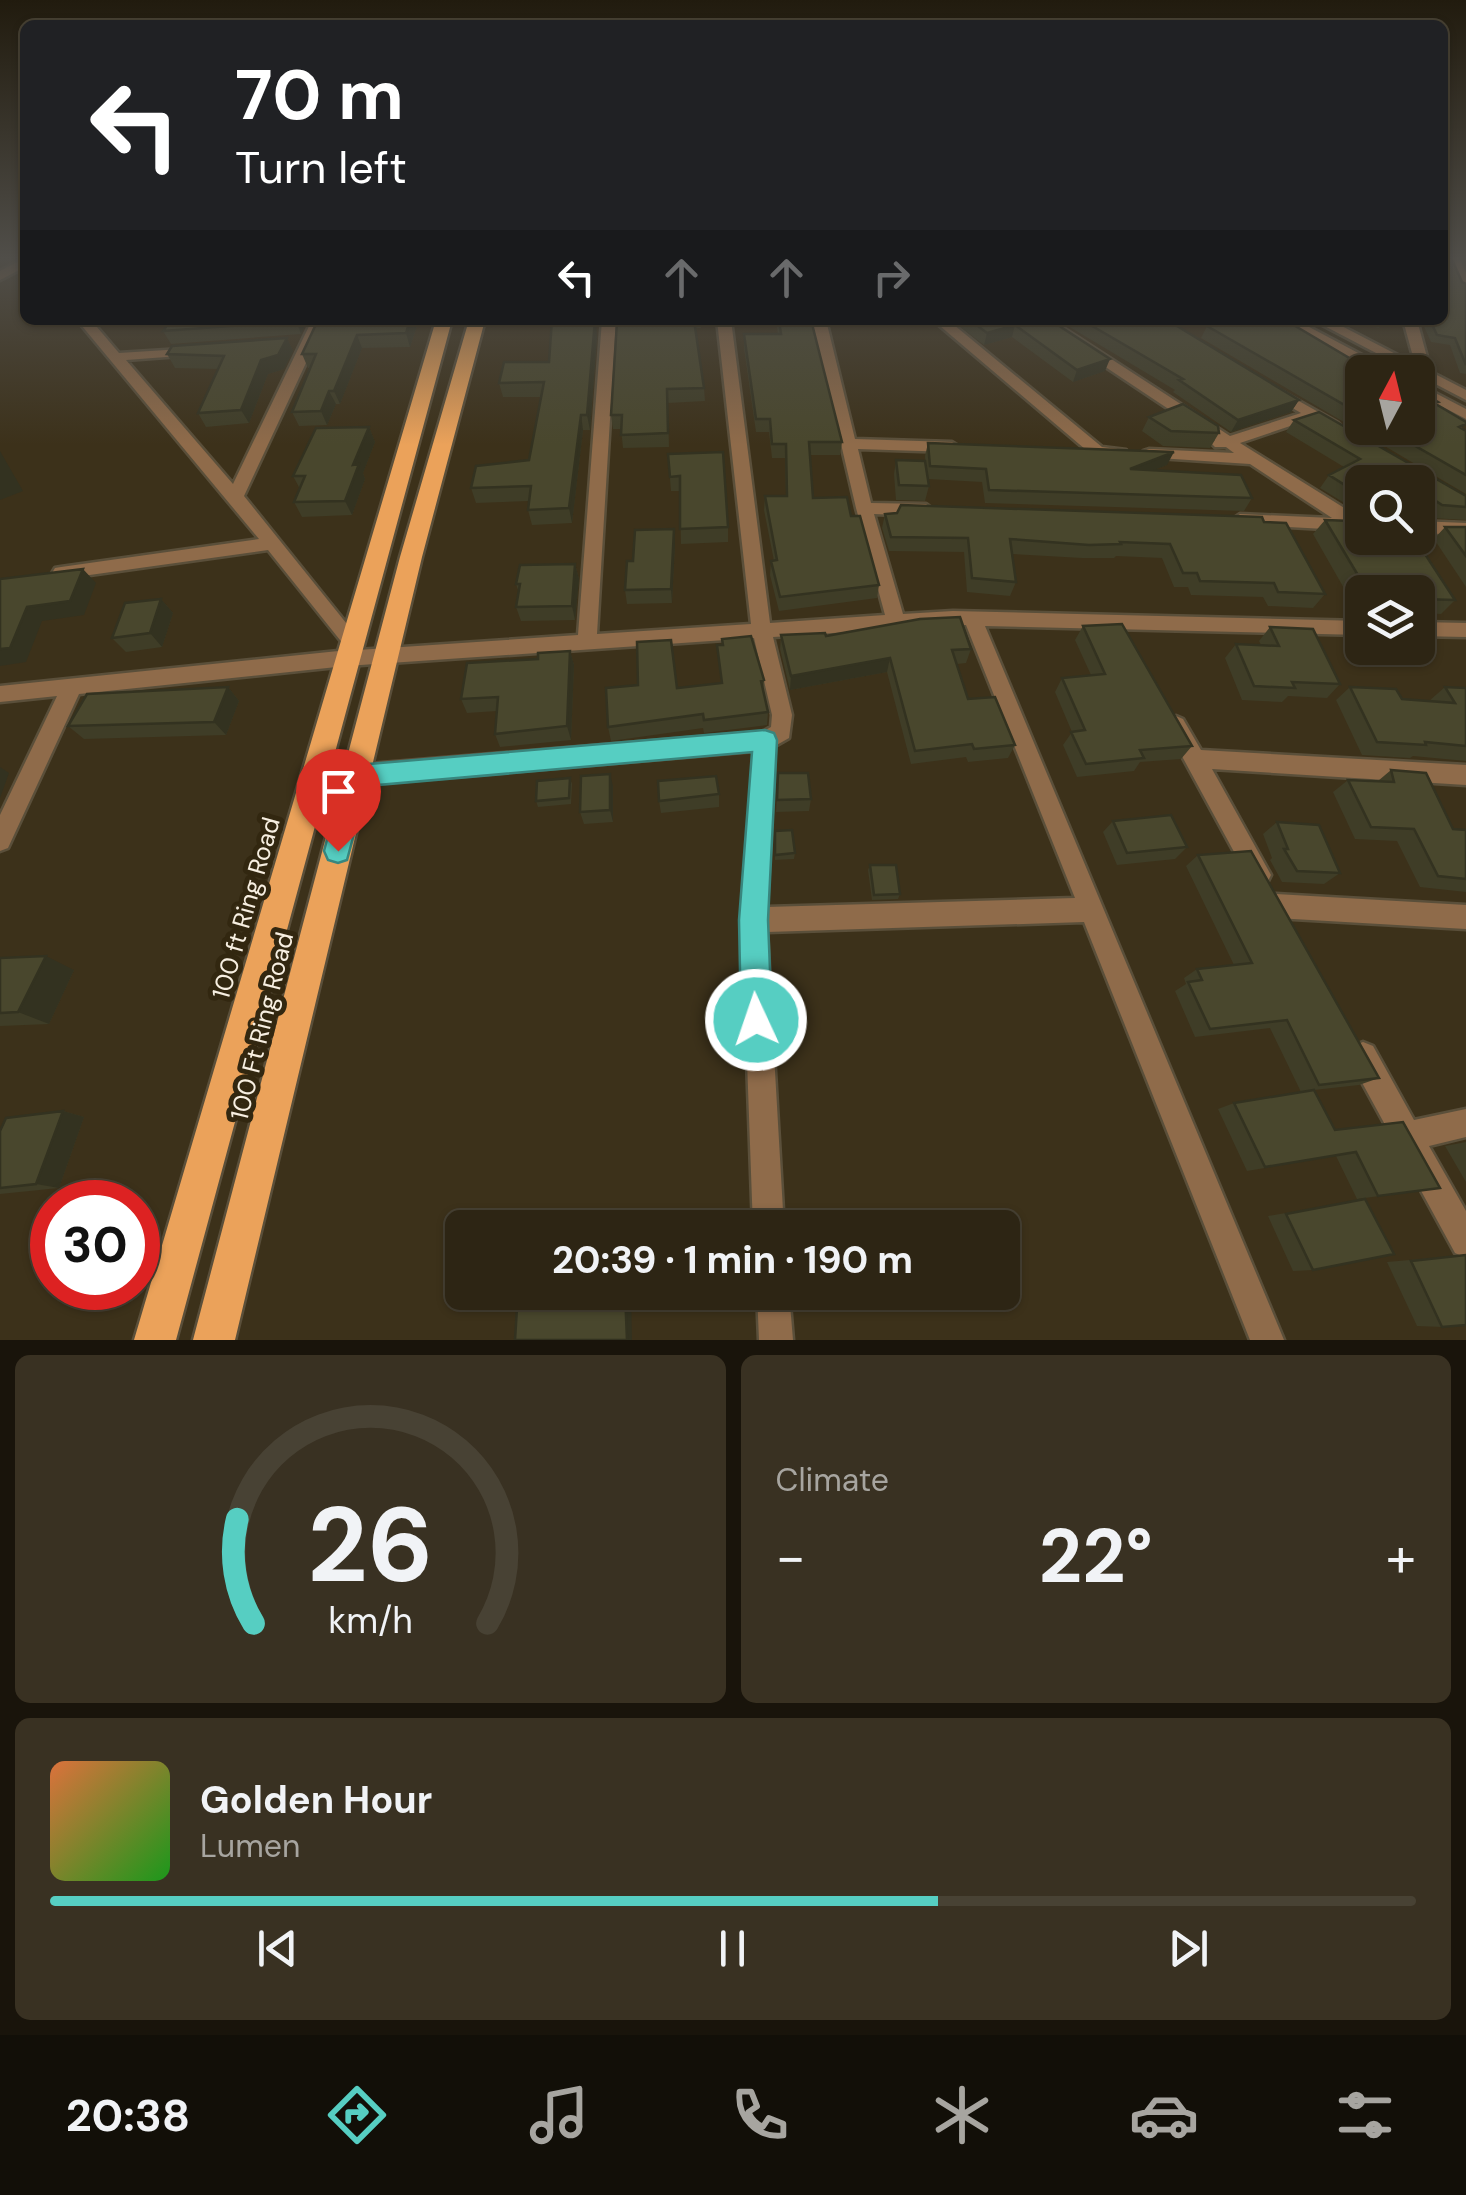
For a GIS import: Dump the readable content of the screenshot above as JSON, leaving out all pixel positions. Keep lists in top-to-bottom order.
{
  "streets": {
    "main road": ["100 ft Ring Road", "100 Ft Ring Road"]
  },
  "north": "top",
  "page": {
    "turn": ["70 m", "Turn left"],
    "limit": "30",
    "trip": "20:39 · 1 min · 190 m",
    "tile": "Climate",
    "heat": ["−", "22°", "+"],
    "song": ["Golden Hour", "Lumen"],
    "tabs": "20:38",
    "gauge": ["26", "km/h"]
  }
}
